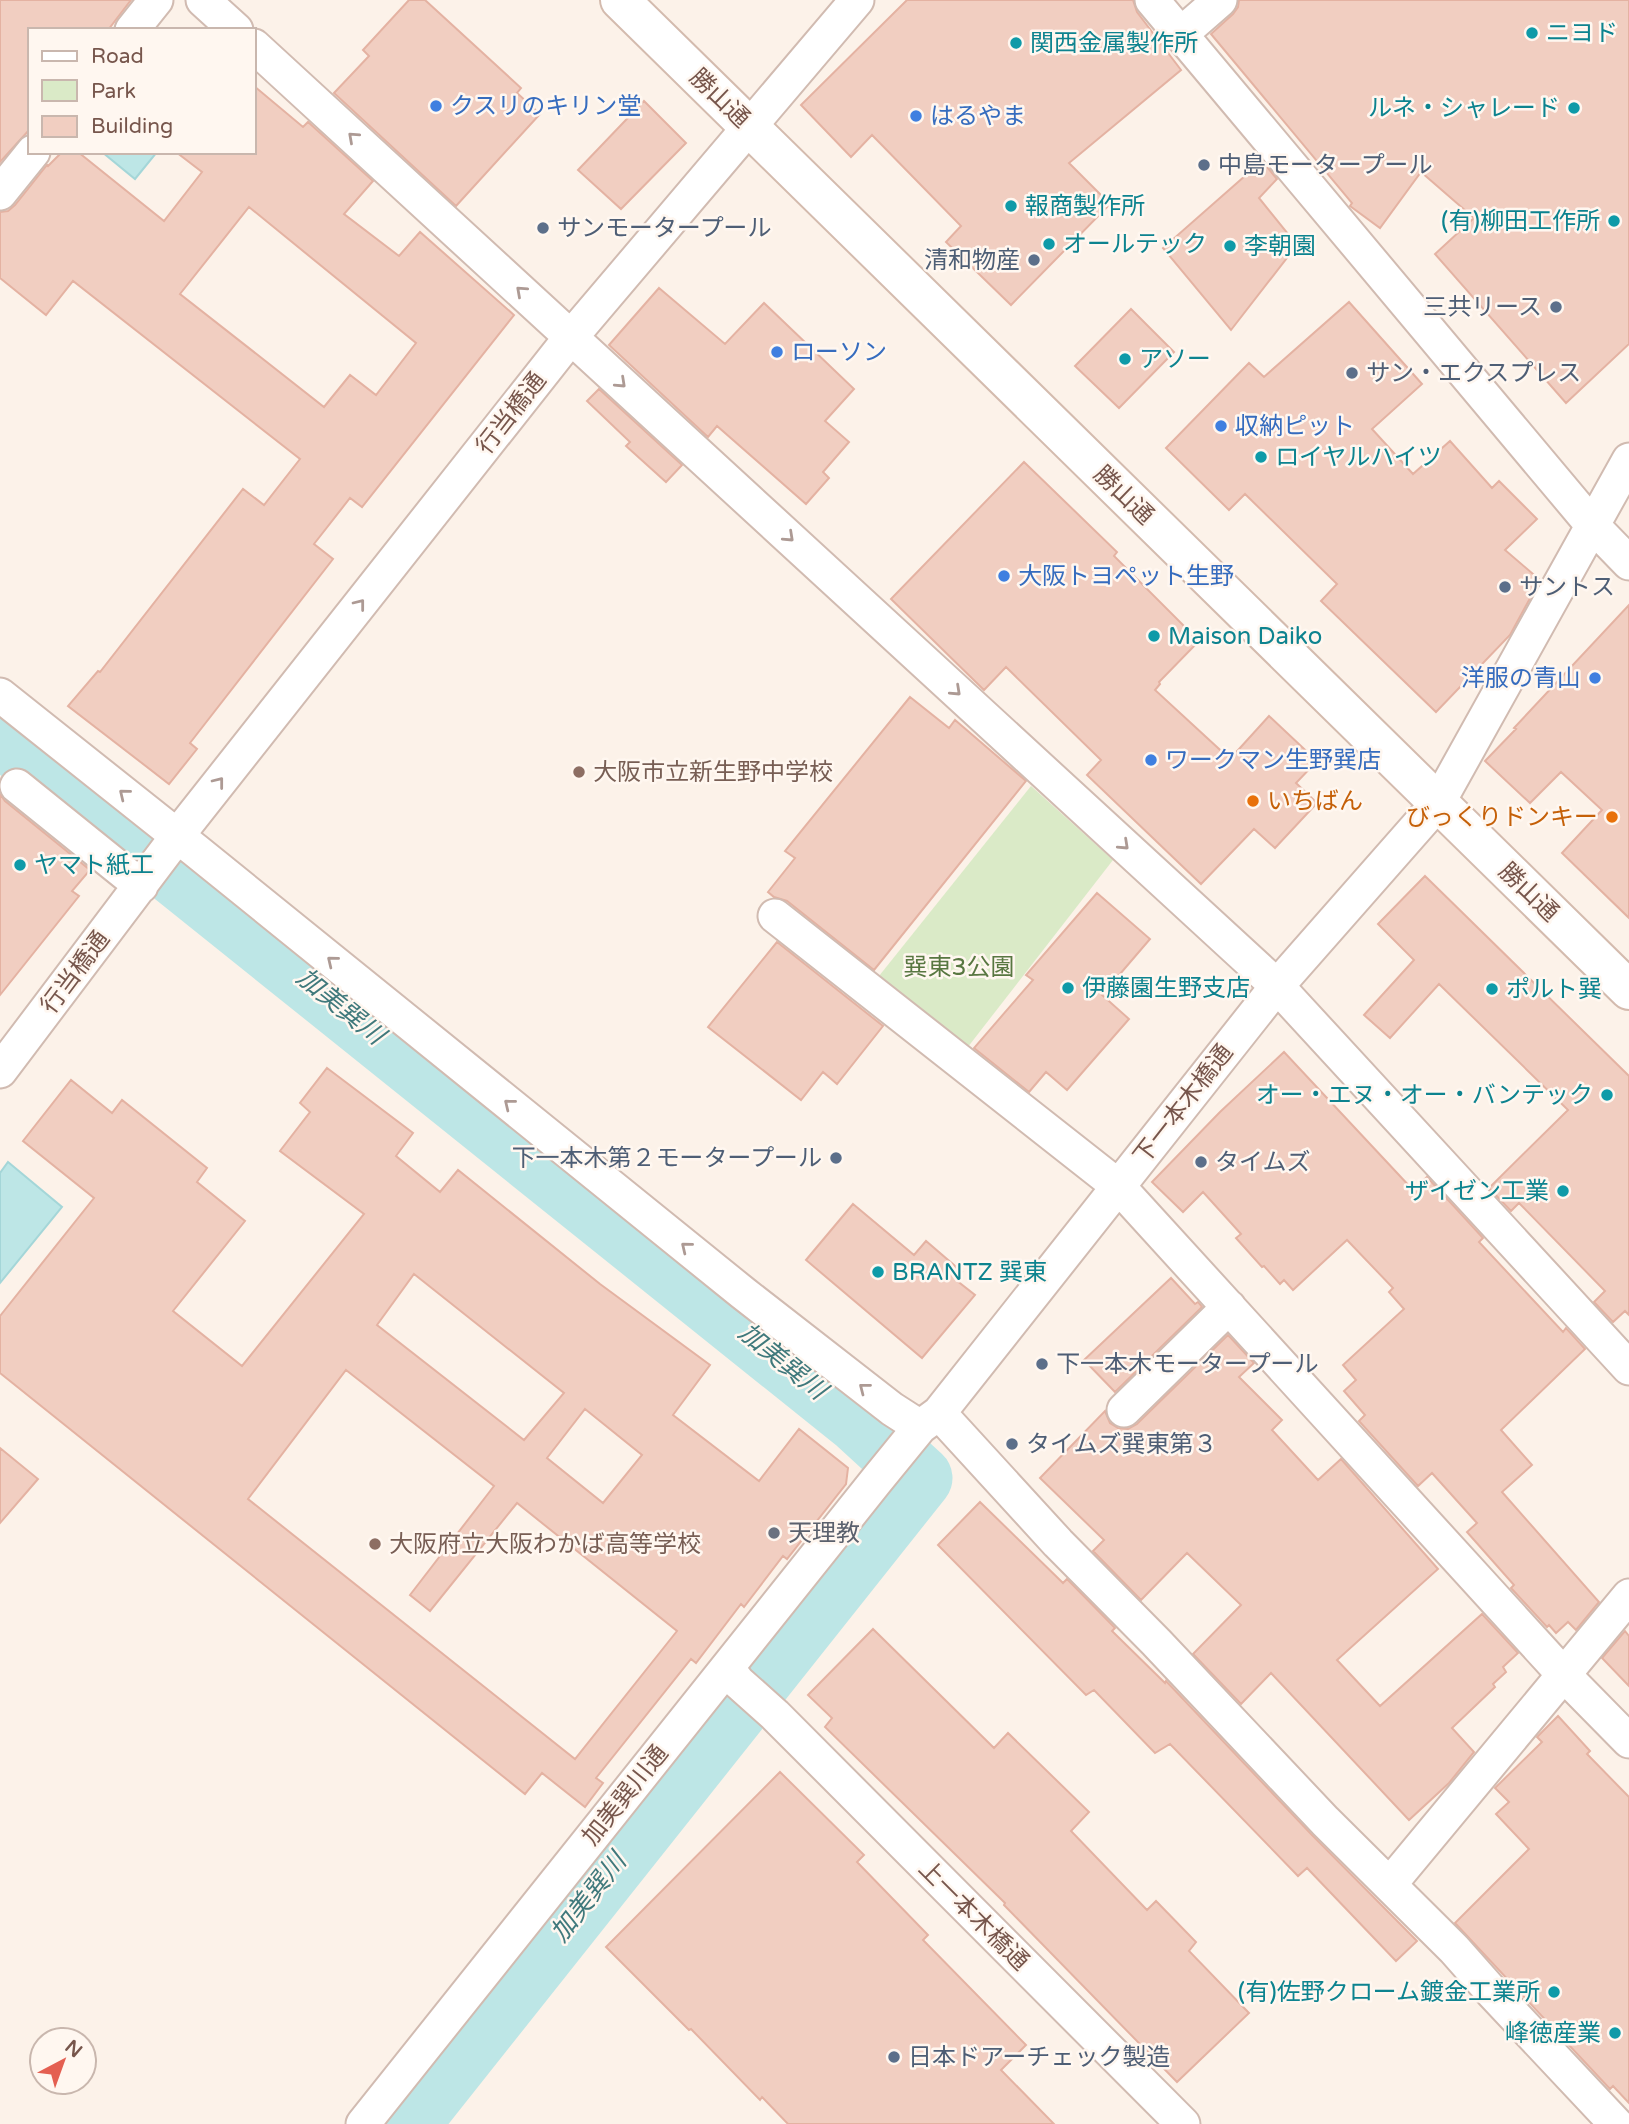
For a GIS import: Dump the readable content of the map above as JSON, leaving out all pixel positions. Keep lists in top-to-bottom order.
{
  "streets": {
    "main road": ["勝山通"],
    "street": [
      "行当橋通",
      "下一本木橋通",
      "加美巽川通",
      "上一本木橋通"
    ]
  },
  "crossings": [
    ["勝山通", "行当橋通"],
    ["勝山通", "下一本木橋通"],
    ["下一本木橋通", "加美巽川通"],
    ["加美巽川通", "上一本木橋通"]
  ],
  "one_way": ["行当橋通"],
  "water": ["加美巽川"],
  "parks": ["巽東3公園"],
  "places": [
    "ニヨド",
    "関西金属製作所",
    "クスリのキリン堂",
    "ルネ・シャレード",
    "はるやま",
    "中島モータープール",
    "報商製作所",
    "(有)柳田工作所",
    "サンモータープール",
    "オールテック",
    "李朝園",
    "清和物産",
    "三共リース",
    "ローソン",
    "アソー",
    "サン・エクスプレス",
    "収納ピット",
    "ロイヤルハイツ",
    "大阪トヨペット生野",
    "サントス",
    "Maison Daiko",
    "洋服の青山",
    "ワークマン生野巽店",
    "大阪市立新生野中学校",
    "いちばん",
    "びっくりドンキー",
    "ヤマト紙工",
    "伊藤園生野支店",
    "ポルト巽",
    "オー・エヌ・オー・バンテック",
    "下一本木第２モータープール",
    "タイムズ",
    "ザイゼン工業",
    "BRANTZ 巽東",
    "下一本木モータープール",
    "タイムズ巽東第３",
    "天理教",
    "大阪府立大阪わかば高等学校",
    "(有)佐野クローム鍍金工業所",
    "峰徳産業",
    "日本ドアーチェック製造"
  ],
  "legend": ["Road", "Park", "Building"],
  "north": "top right"
}
